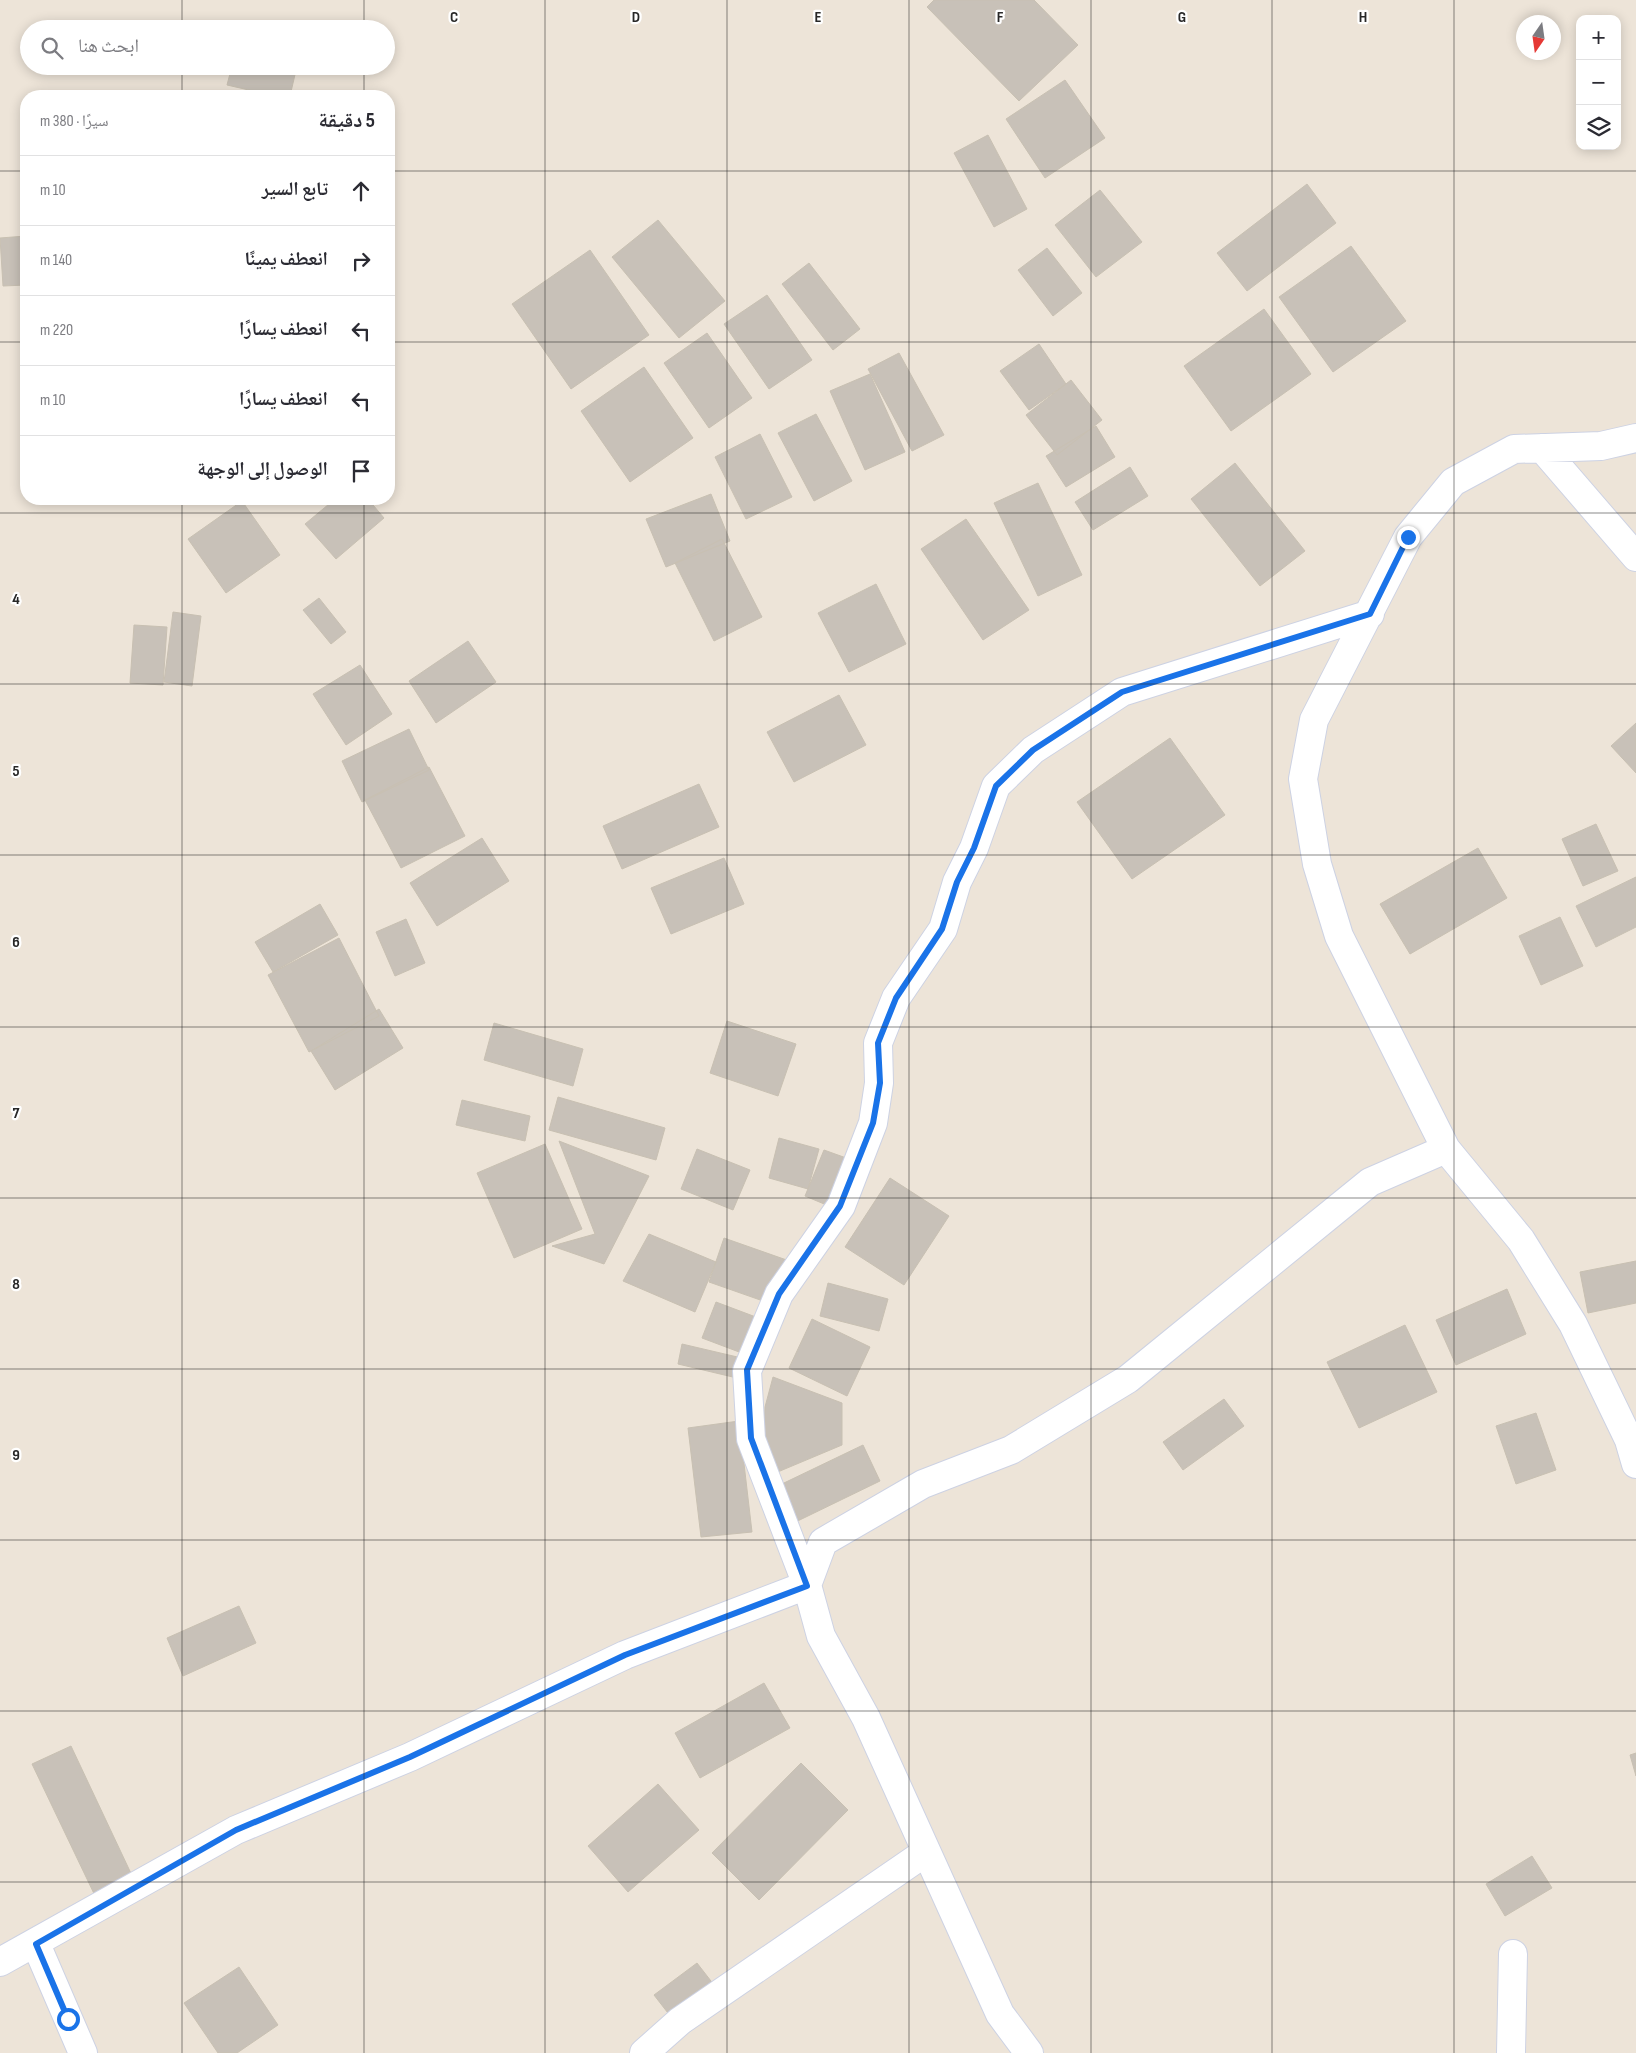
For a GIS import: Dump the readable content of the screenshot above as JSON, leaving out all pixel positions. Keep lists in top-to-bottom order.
{
  "north": "bottom",
  "page": {
    "map_buttons": ["+", "−"],
    "search": "ابحث هنا",
    "heading": ["5 دقيقة", "سيرًا · 380 m"],
    "list": [
      ["تابع السير", "10 m"],
      ["انعطف يمينًا", "140 m"],
      ["انعطف يسارًا", "220 m"],
      ["انعطف يسارًا", "10 m"],
      "الوصول إلى الوجهة"
    ]
  },
  "grid": {
    "columns": [
      "C",
      "D",
      "E",
      "F",
      "G",
      "H"
    ],
    "rows": [
      "4",
      "5",
      "6",
      "7",
      "8",
      "9"
    ]
  }
}
